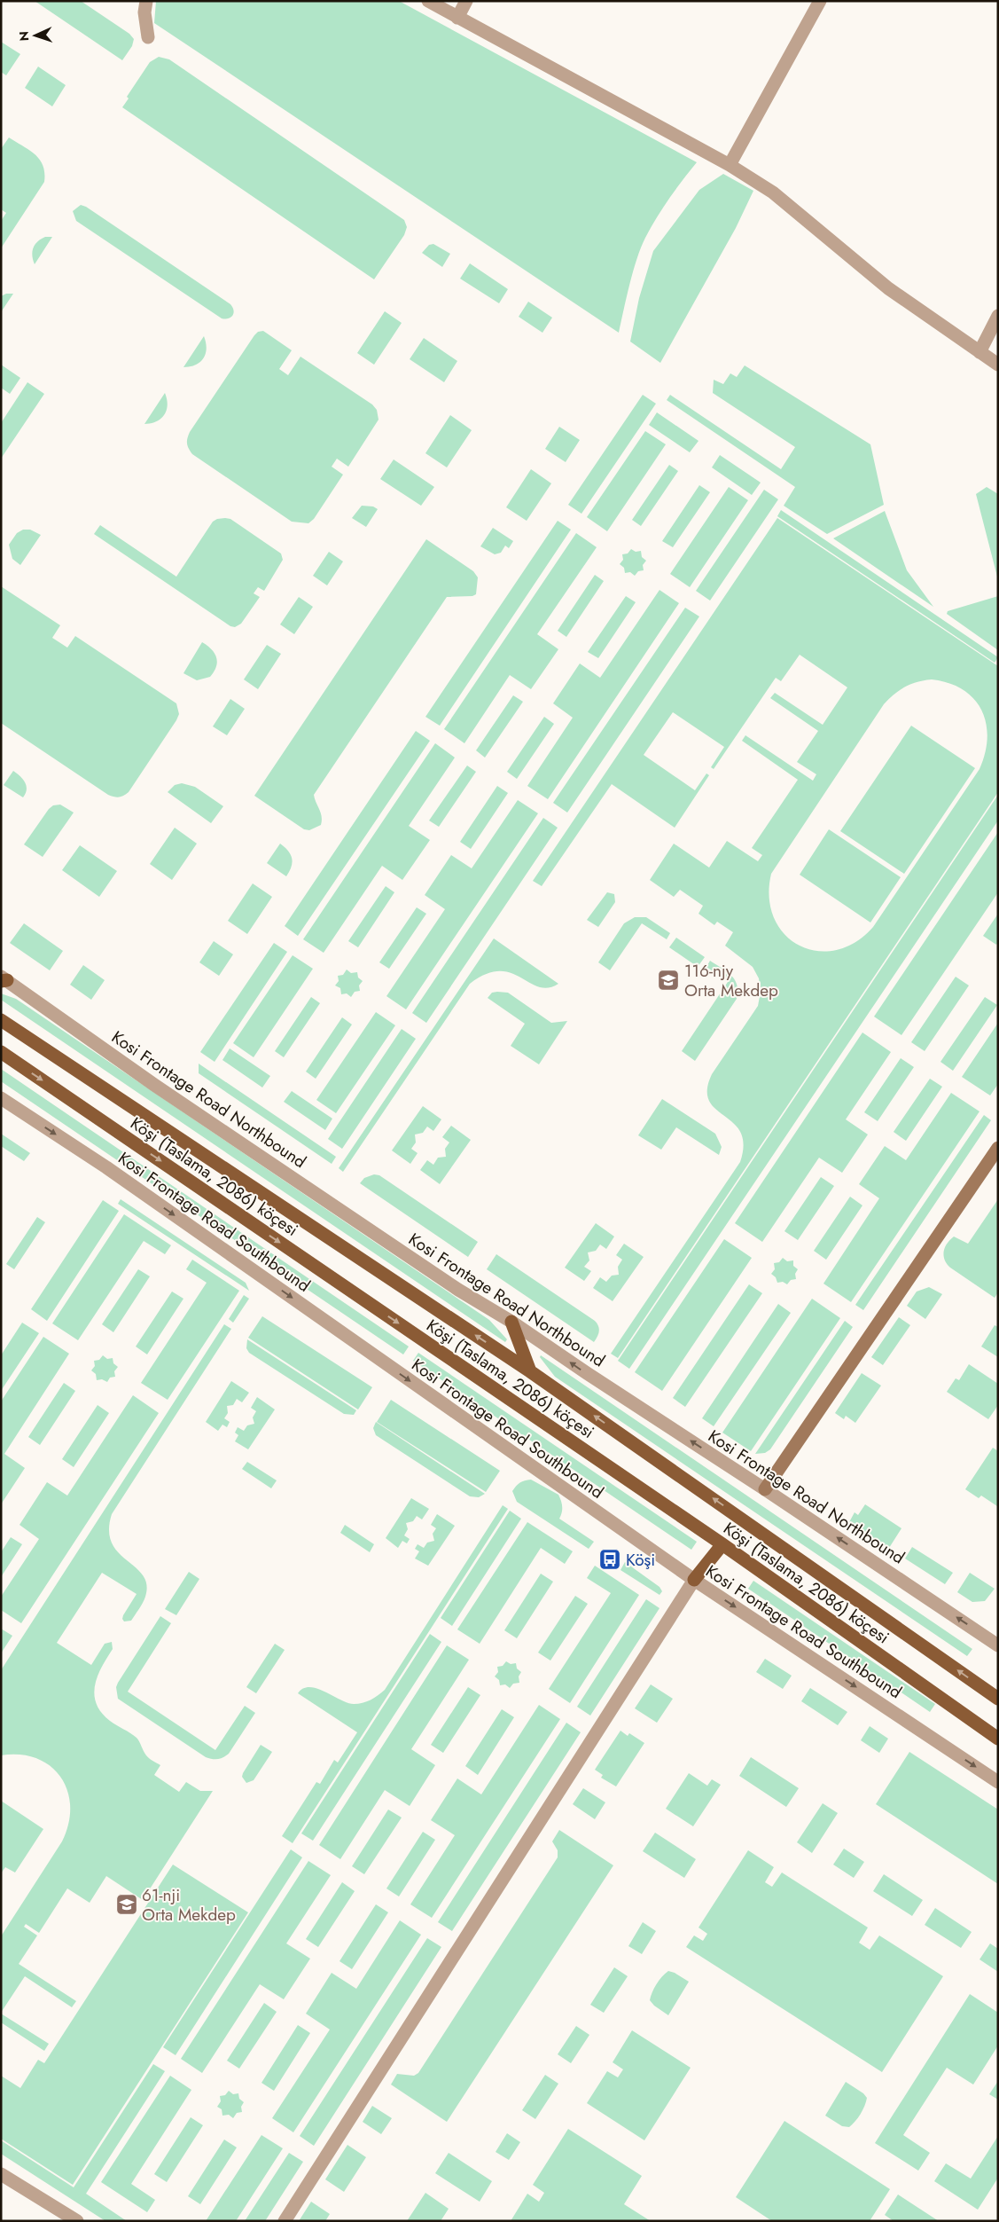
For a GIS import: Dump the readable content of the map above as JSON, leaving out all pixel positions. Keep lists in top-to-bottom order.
{
  "streets": {
    "main road": ["Köşi (Taslama, 2086) köçesi"],
    "street": ["Kosi Frontage Road Northbound", "Kosi Frontage Road Southbound"]
  },
  "one_way": ["Kosi Frontage Road Northbound", "Kosi Frontage Road Southbound"],
  "places": {
    "school or university": ["116-njy Orta Mekdep", "61-nji Orta Mekdep"],
    "bus stop": ["Köşi"]
  },
  "north": "left"
}
